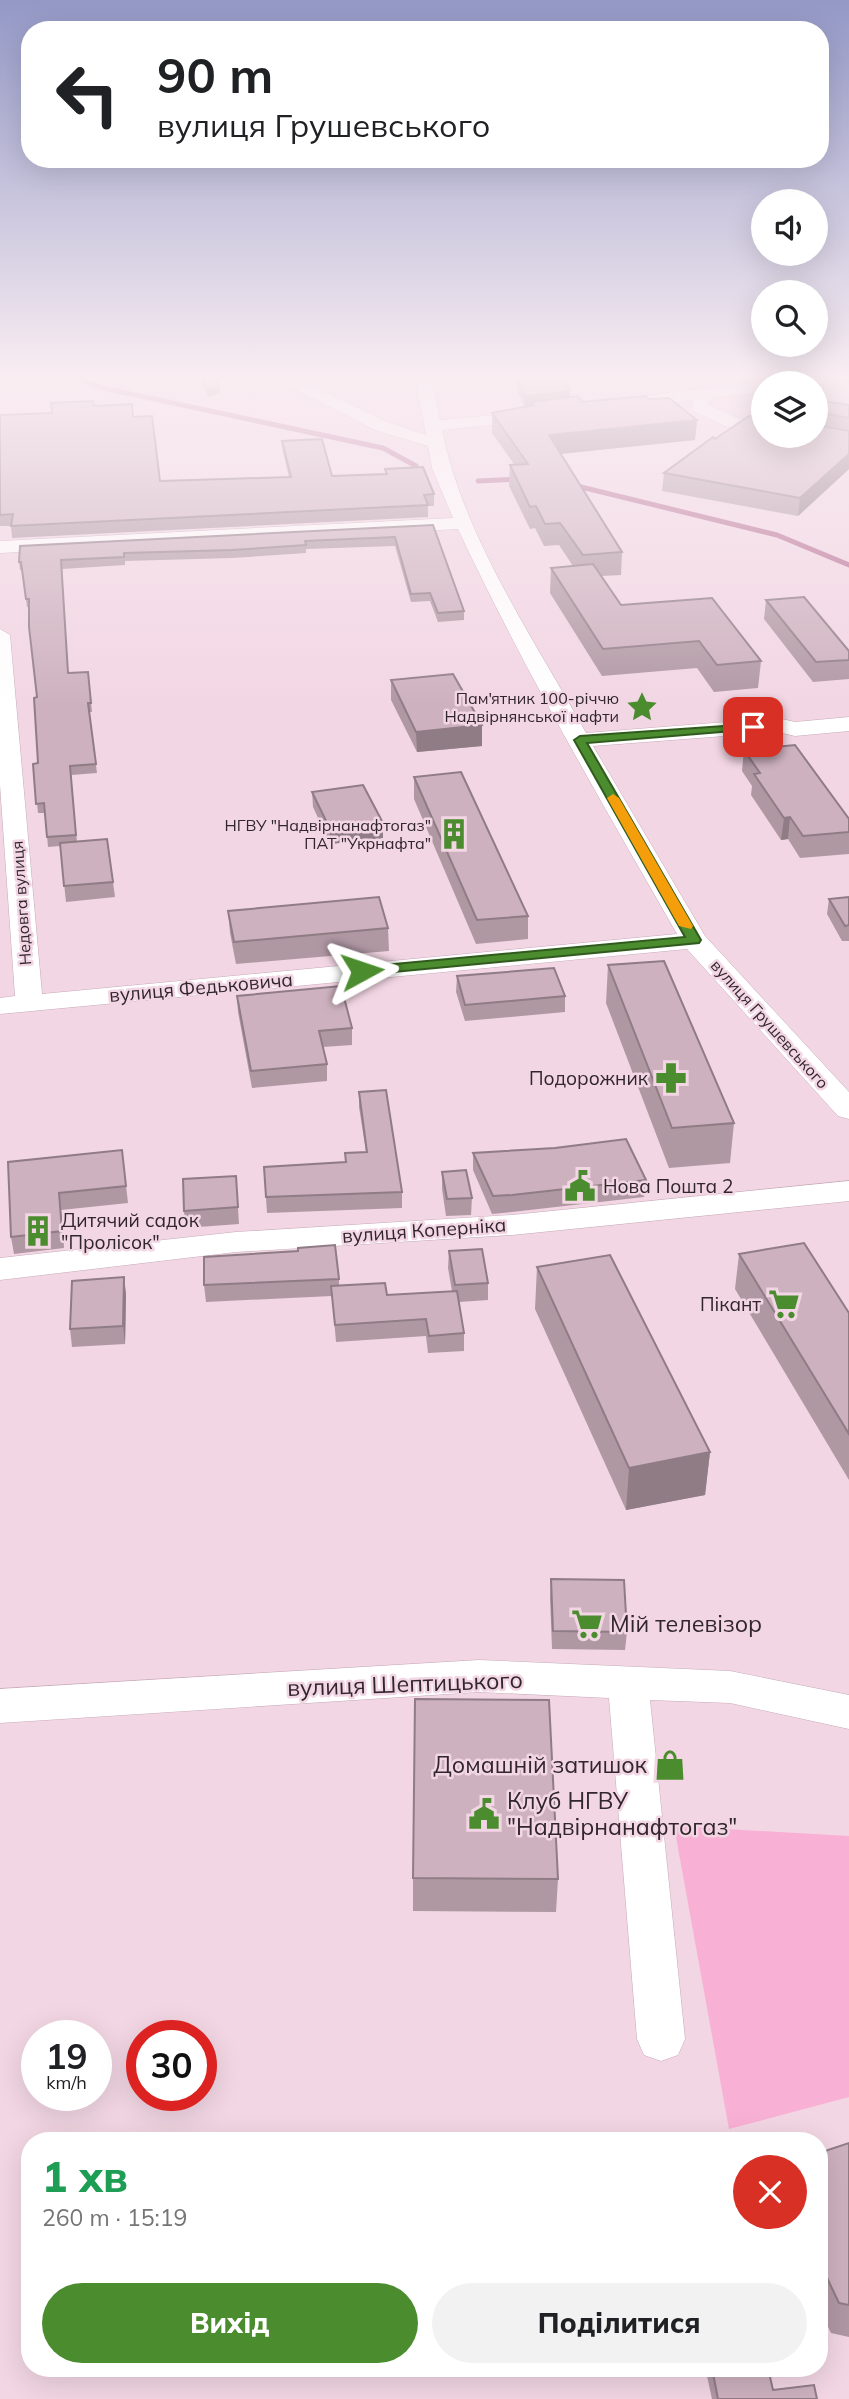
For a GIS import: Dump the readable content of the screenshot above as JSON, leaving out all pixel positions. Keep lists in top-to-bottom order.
{
  "streets": {
    "street": [
      "Недовга вулиця",
      "вулиця Федьковича",
      "вулиця Грушевського",
      "вулиця Коперніка",
      "вулиця Шептицького"
    ]
  },
  "crossings": [
    ["Недовга вулиця", "вулиця Федьковича"],
    ["вулиця Федьковича", "вулиця Грушевського"]
  ],
  "places": {
    "place": ["Пам'ятник 100-річчю Надвірнянської нафти"],
    "building": ["НГВУ \"Надвірнанафтогаз\" ПАТ \"Укрнафта\"", "Дитячий садок \"Пролісок\""],
    "pharmacy": ["Подорожник"],
    "public building": ["Нова Пошта 2", "Клуб НГВУ \"Надвірнанафтогаз\""],
    "supermarket": ["Пікант", "Мій телевізор"],
    "shop": ["Домашній затишок"]
  },
  "page": {
    "turn": ["90 m", "вулиця Грушевського"],
    "speed": "19 km/h",
    "limit": "30",
    "heading": ["1 хв", "260 m · 15:19"],
    "buttons": ["Вихід", "Поділитися"]
  }
}
